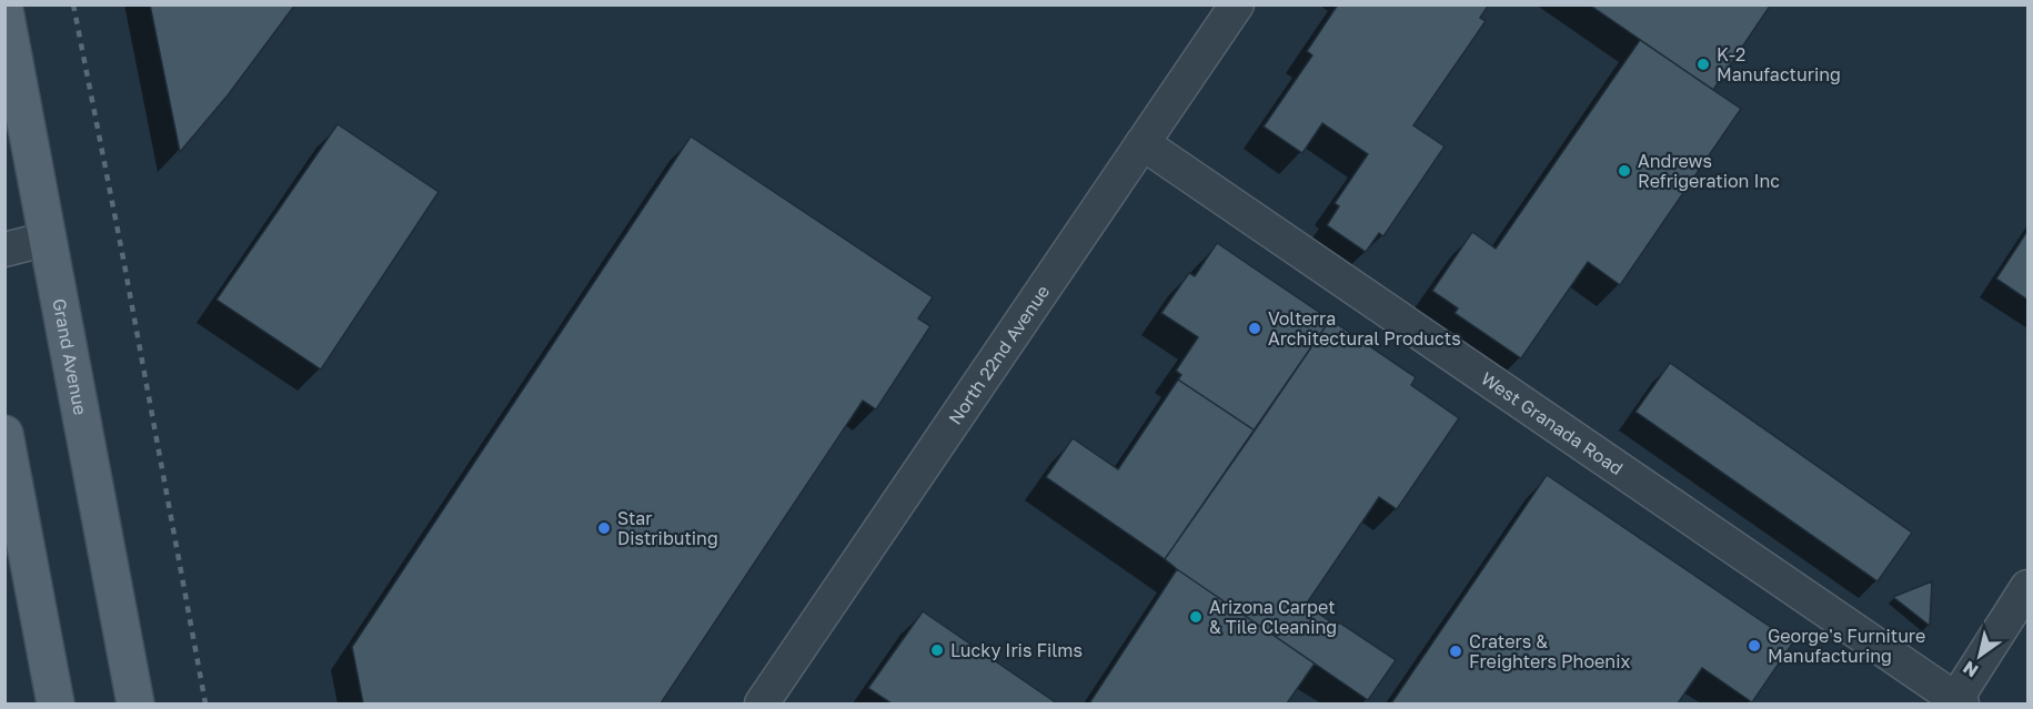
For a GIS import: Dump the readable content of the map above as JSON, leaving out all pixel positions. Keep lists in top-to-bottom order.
{
  "streets": {
    "main road": ["Grand Avenue"],
    "street": ["North 22nd Avenue", "West Granada Road"]
  },
  "crossings": [
    ["North 22nd Avenue", "West Granada Road"]
  ],
  "places": [
    "K-2 Manufacturing",
    "Andrews Refrigeration Inc",
    "Volterra Architectural Products",
    "Star Distributing",
    "Arizona Carpet & Tile Cleaning",
    "George's Furniture Manufacturing",
    "Lucky Iris Films",
    "Craters & Freighters Phoenix"
  ],
  "north": "bottom left"
}
